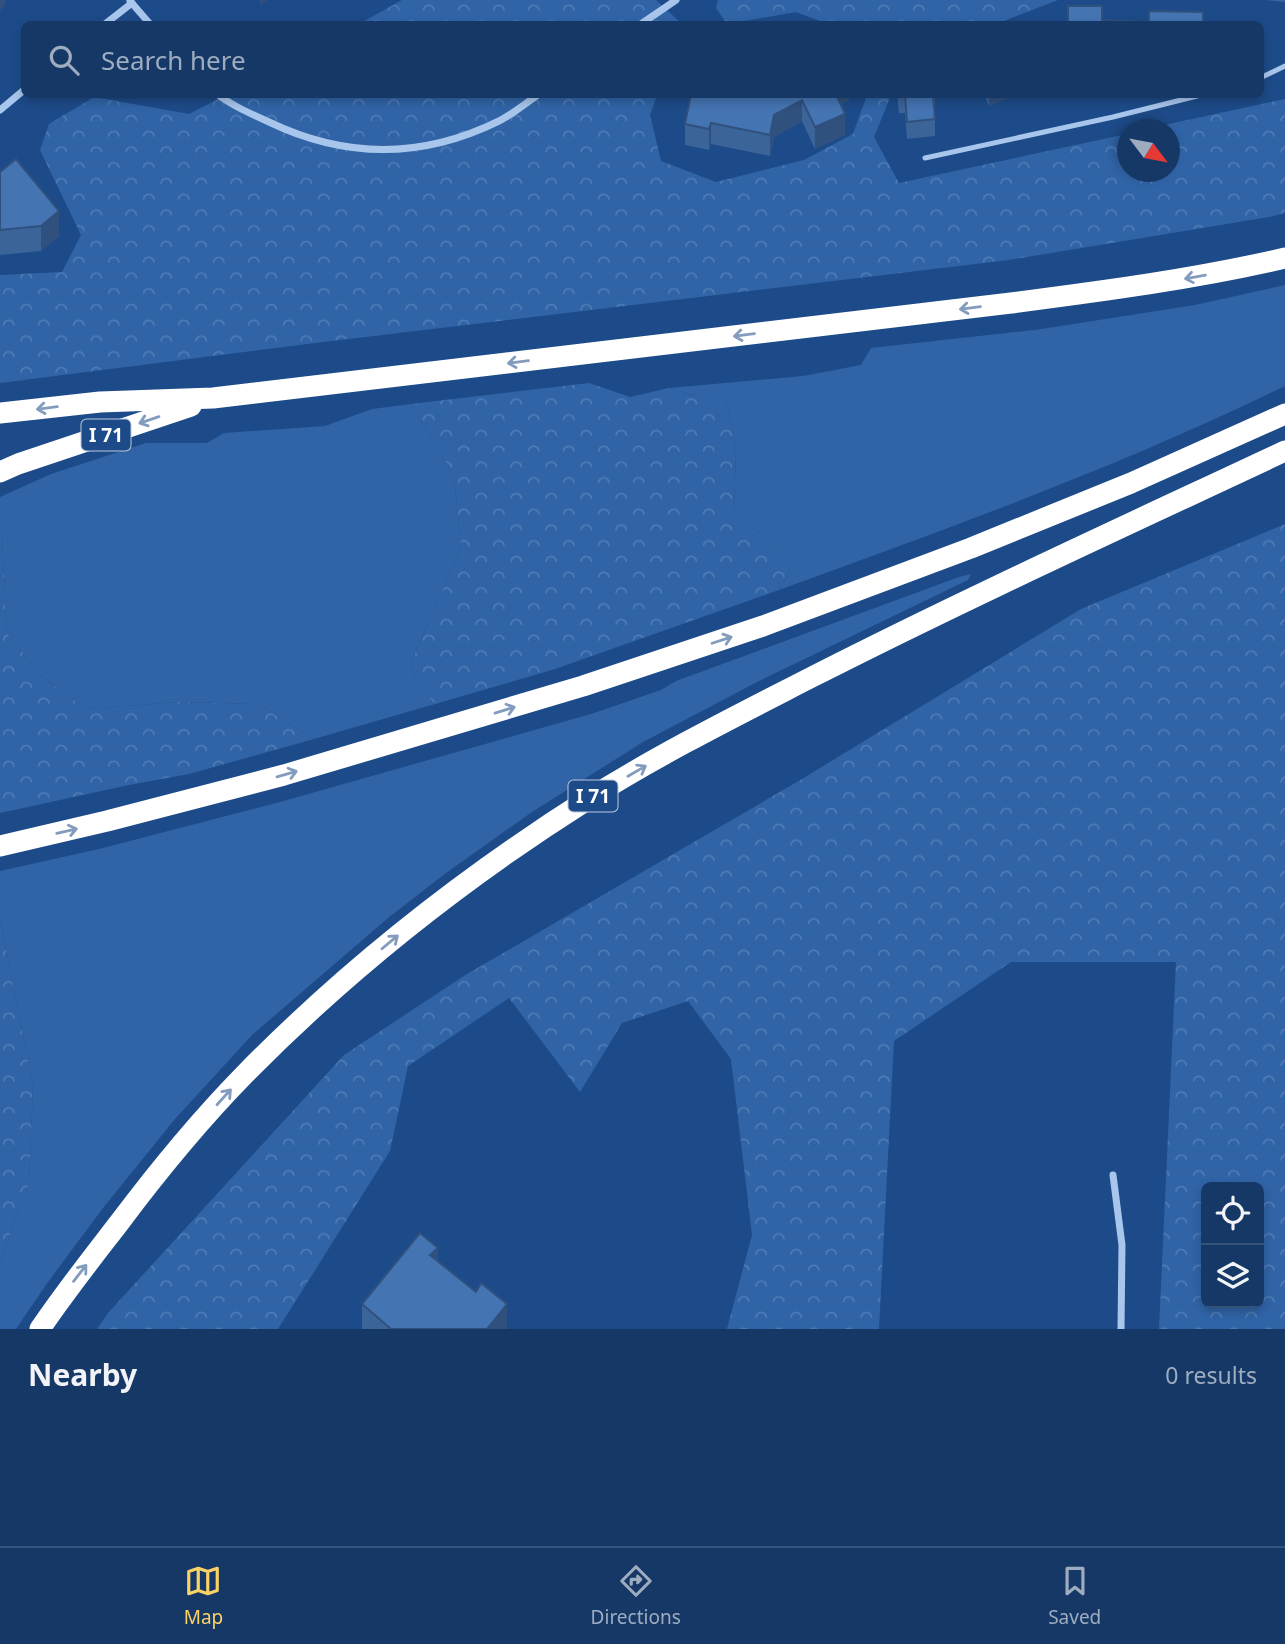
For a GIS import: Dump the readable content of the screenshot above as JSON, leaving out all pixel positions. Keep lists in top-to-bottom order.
{
  "streets": {
    "highway": ["I 71"]
  },
  "north": "bottom right",
  "page": {
    "search": "Search here",
    "heading": ["Nearby", "0 results"],
    "nav": ["Map", "Directions", "Saved"]
  }
}
